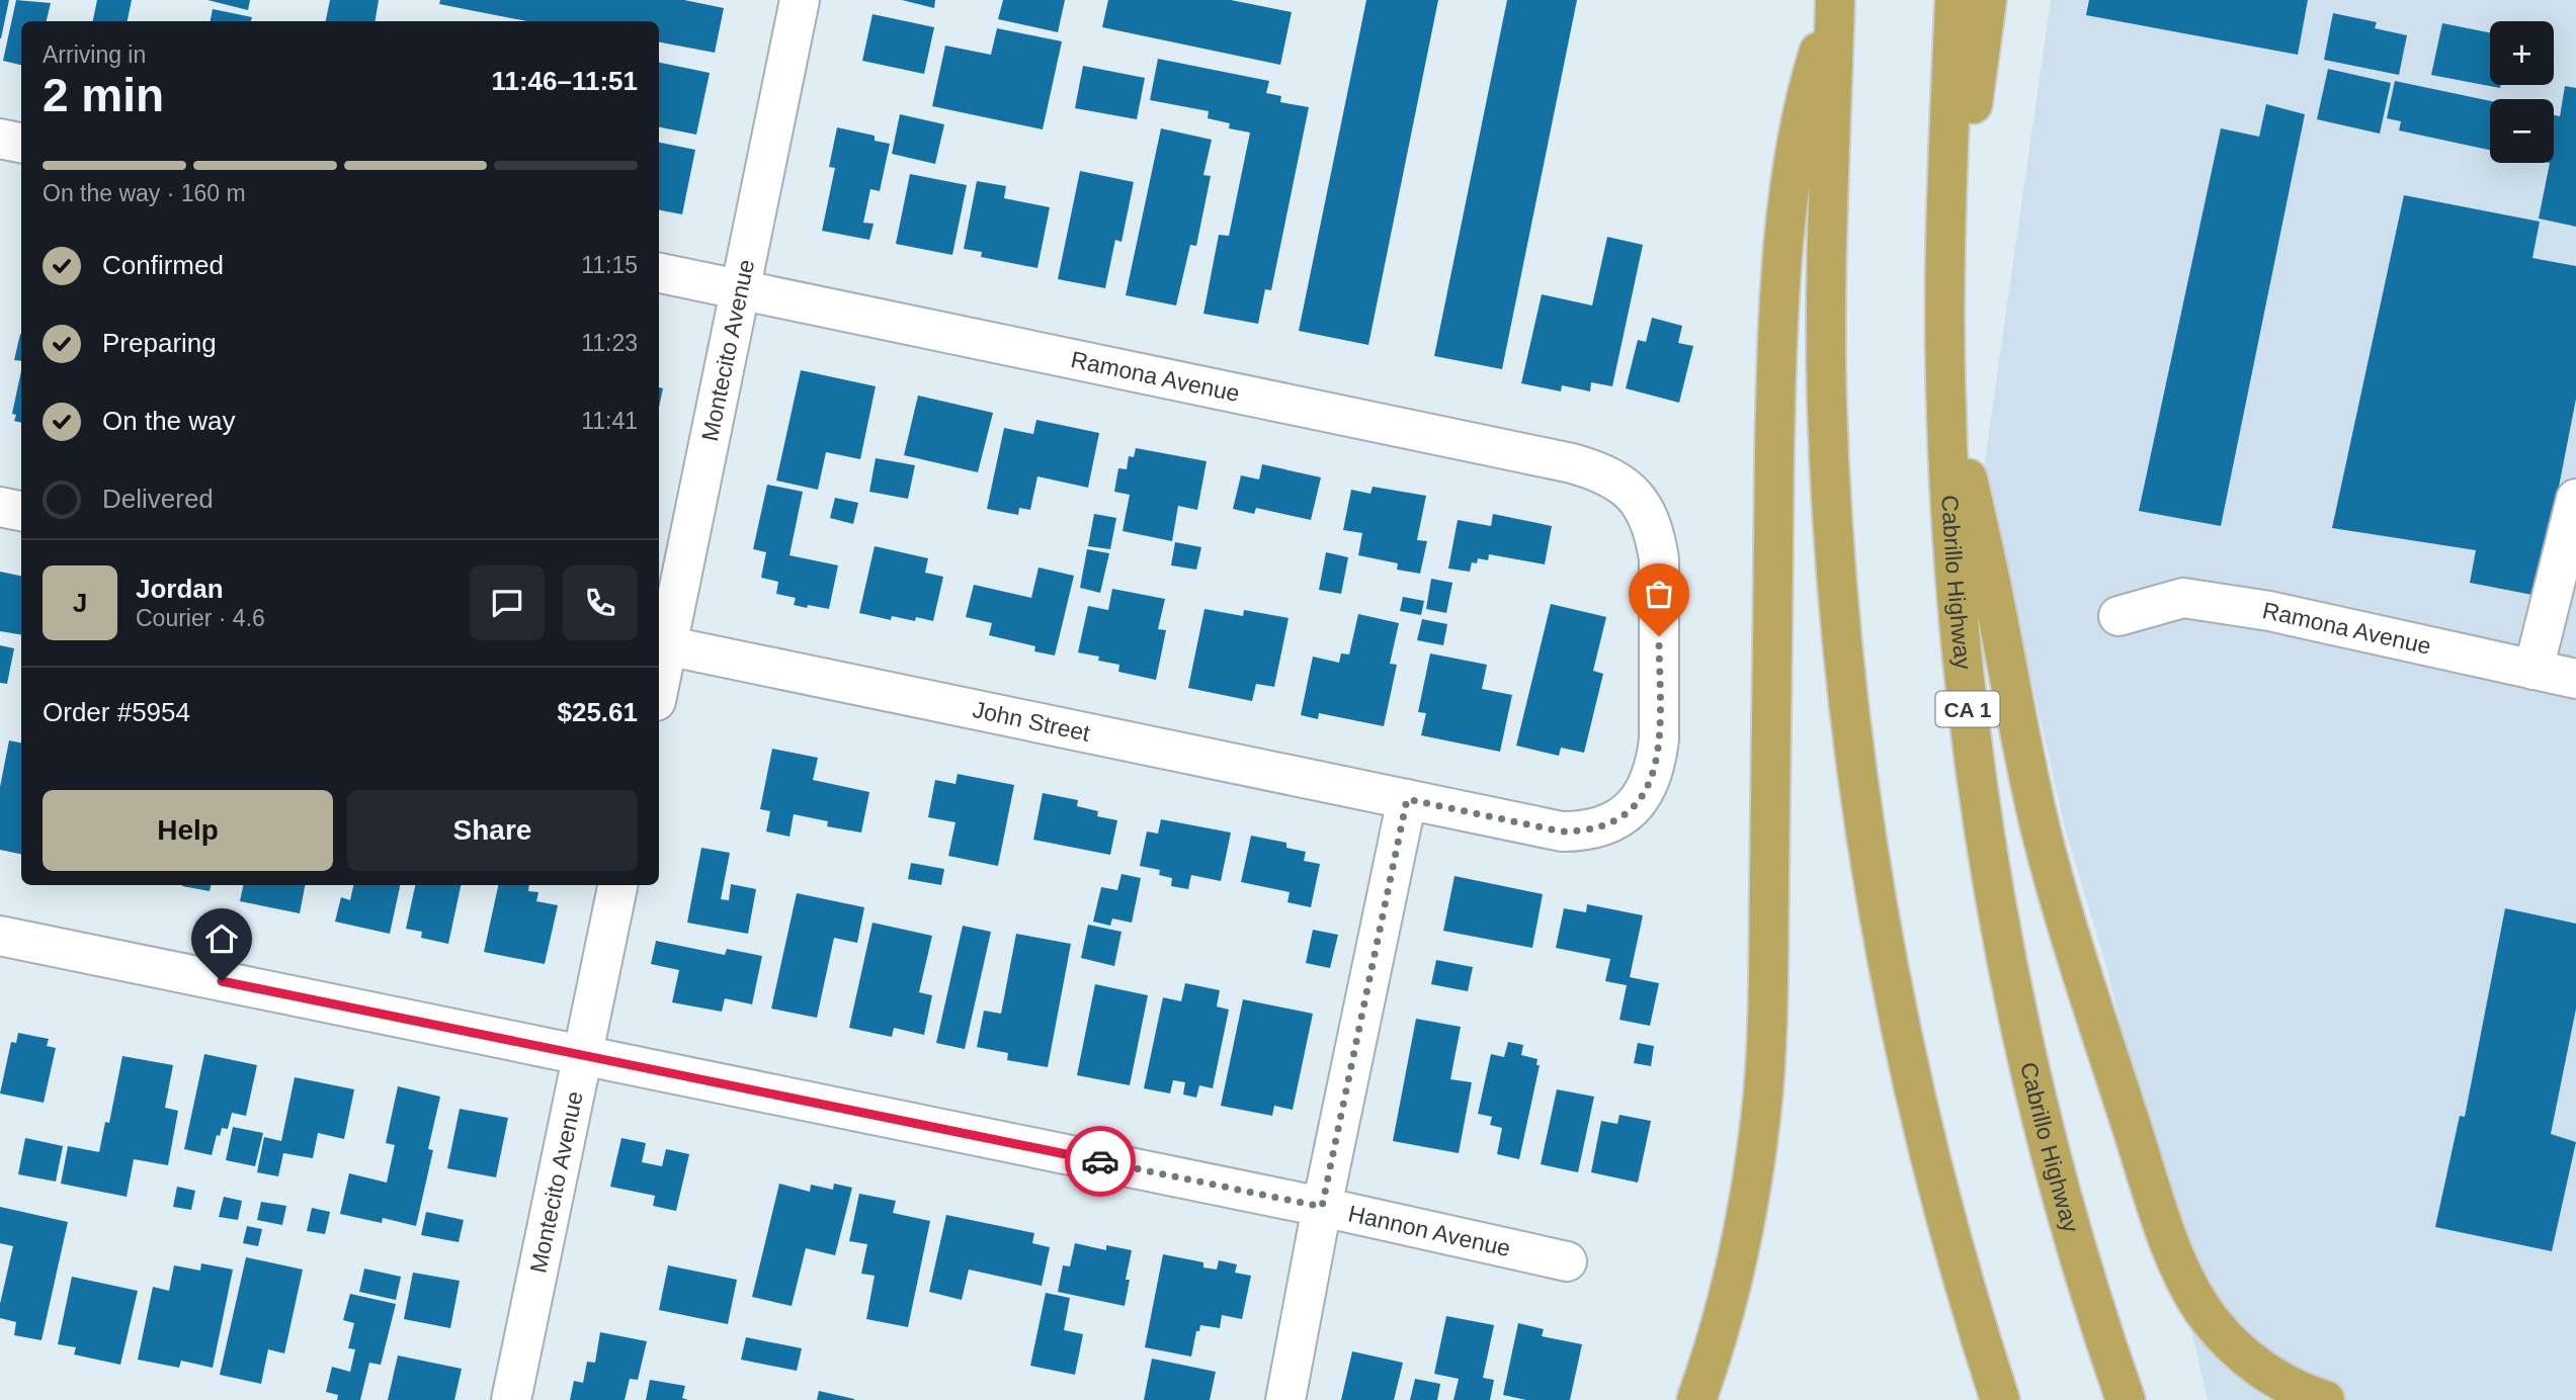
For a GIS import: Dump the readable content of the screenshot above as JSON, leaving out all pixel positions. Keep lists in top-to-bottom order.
{
  "streets": {
    "highway": ["Cabrillo Highway", "CA 1"],
    "street": [
      "Montecito Avenue",
      "Ramona Avenue",
      "John Street",
      "Hannon Avenue"
    ]
  },
  "crossings": [
    ["Montecito Avenue", "Ramona Avenue"],
    ["Montecito Avenue", "John Street"],
    ["Montecito Avenue", "Hannon Avenue"],
    ["Ramona Avenue", "John Street"]
  ],
  "page": {
    "map_buttons": ["+", "−"],
    "heading": ["2 min", "Arriving in", "11:46–11:51"],
    "panel": [
      "Jordan",
      "Courier · 4.6",
      "Order #5954",
      "$25.61"
    ],
    "bar": "On the way · 160 m",
    "list": [
      ["Confirmed", "11:15"],
      ["Preparing", "11:23"],
      ["On the way", "11:41"],
      "Delivered"
    ],
    "round": "J",
    "buttons": ["Help", "Share"]
  }
}
